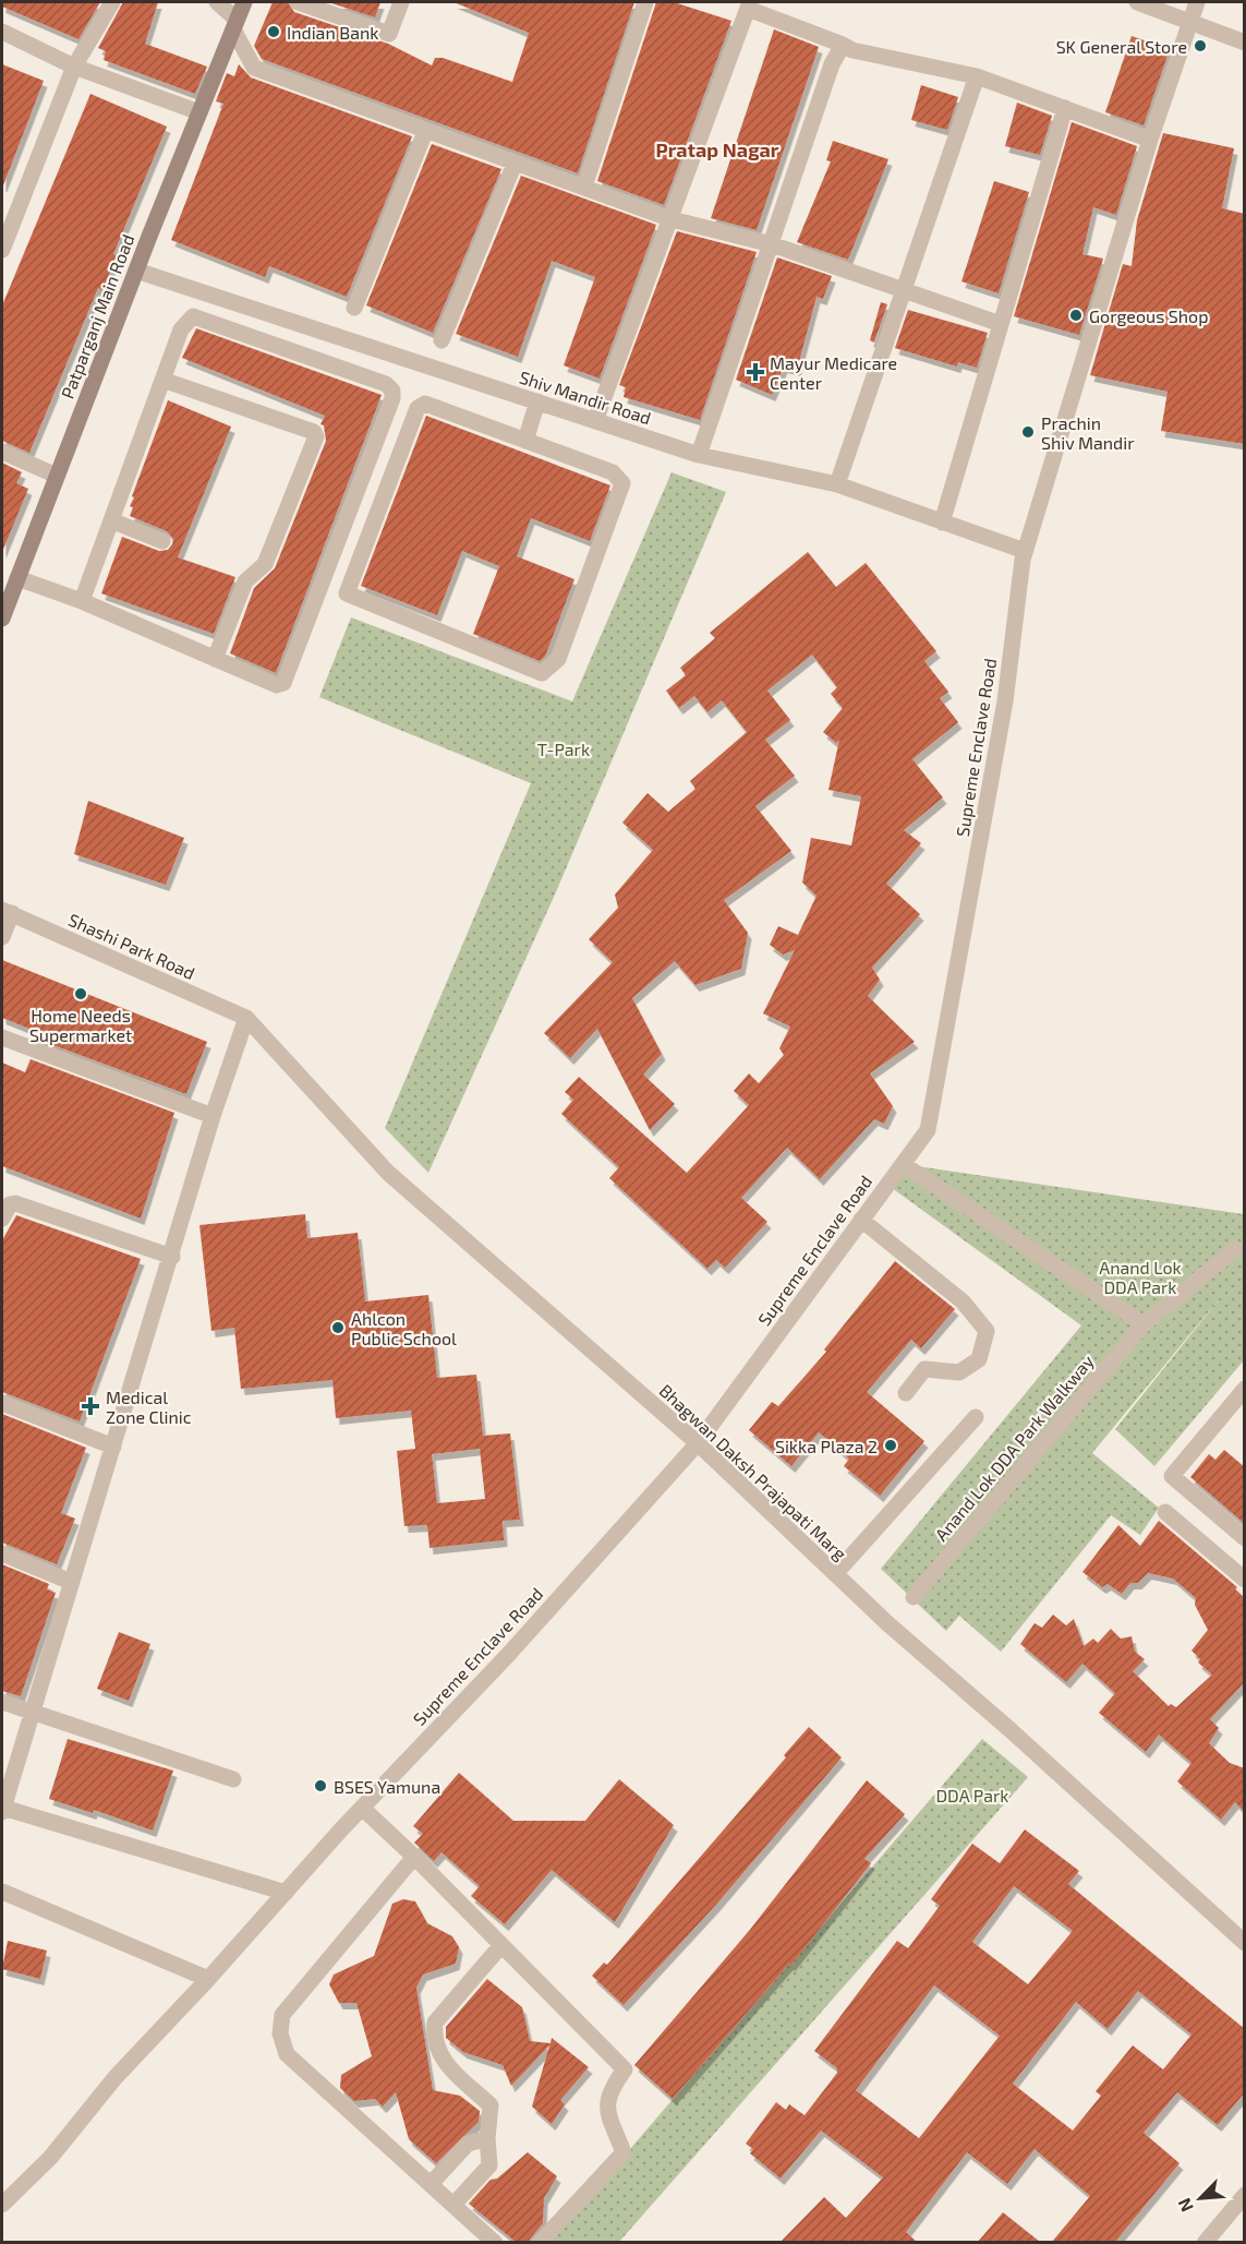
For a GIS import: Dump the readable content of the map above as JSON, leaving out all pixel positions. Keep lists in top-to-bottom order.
{
  "streets": {
    "street": [
      "Patparganj Main Road",
      "Shiv Mandir Road",
      "Supreme Enclave Road",
      "Shashi Park Road",
      "Anand Lok DDA Park Walkway",
      "Bhagwan Daksh Prajapati Marg"
    ]
  },
  "crossings": [
    ["Patparganj Main Road", "Shiv Mandir Road"],
    ["Shiv Mandir Road", "Supreme Enclave Road"],
    ["Supreme Enclave Road", "Bhagwan Daksh Prajapati Marg"],
    ["Shashi Park Road", "Bhagwan Daksh Prajapati Marg"]
  ],
  "districts": ["Pratap Nagar"],
  "parks": ["T-Park", "Anand Lok DDA Park", "DDA Park"],
  "places": {
    "other": [
      "Indian Bank",
      "SK General Store",
      "Gorgeous Shop",
      "Prachin Shiv Mandir",
      "Home Needs Supermarket",
      "Ahlcon Public School",
      "Sikka Plaza 2",
      "BSES Yamuna"
    ],
    "health": ["Mayur Medicare Center", "Medical Zone Clinic"]
  },
  "north": "bottom left"
}
